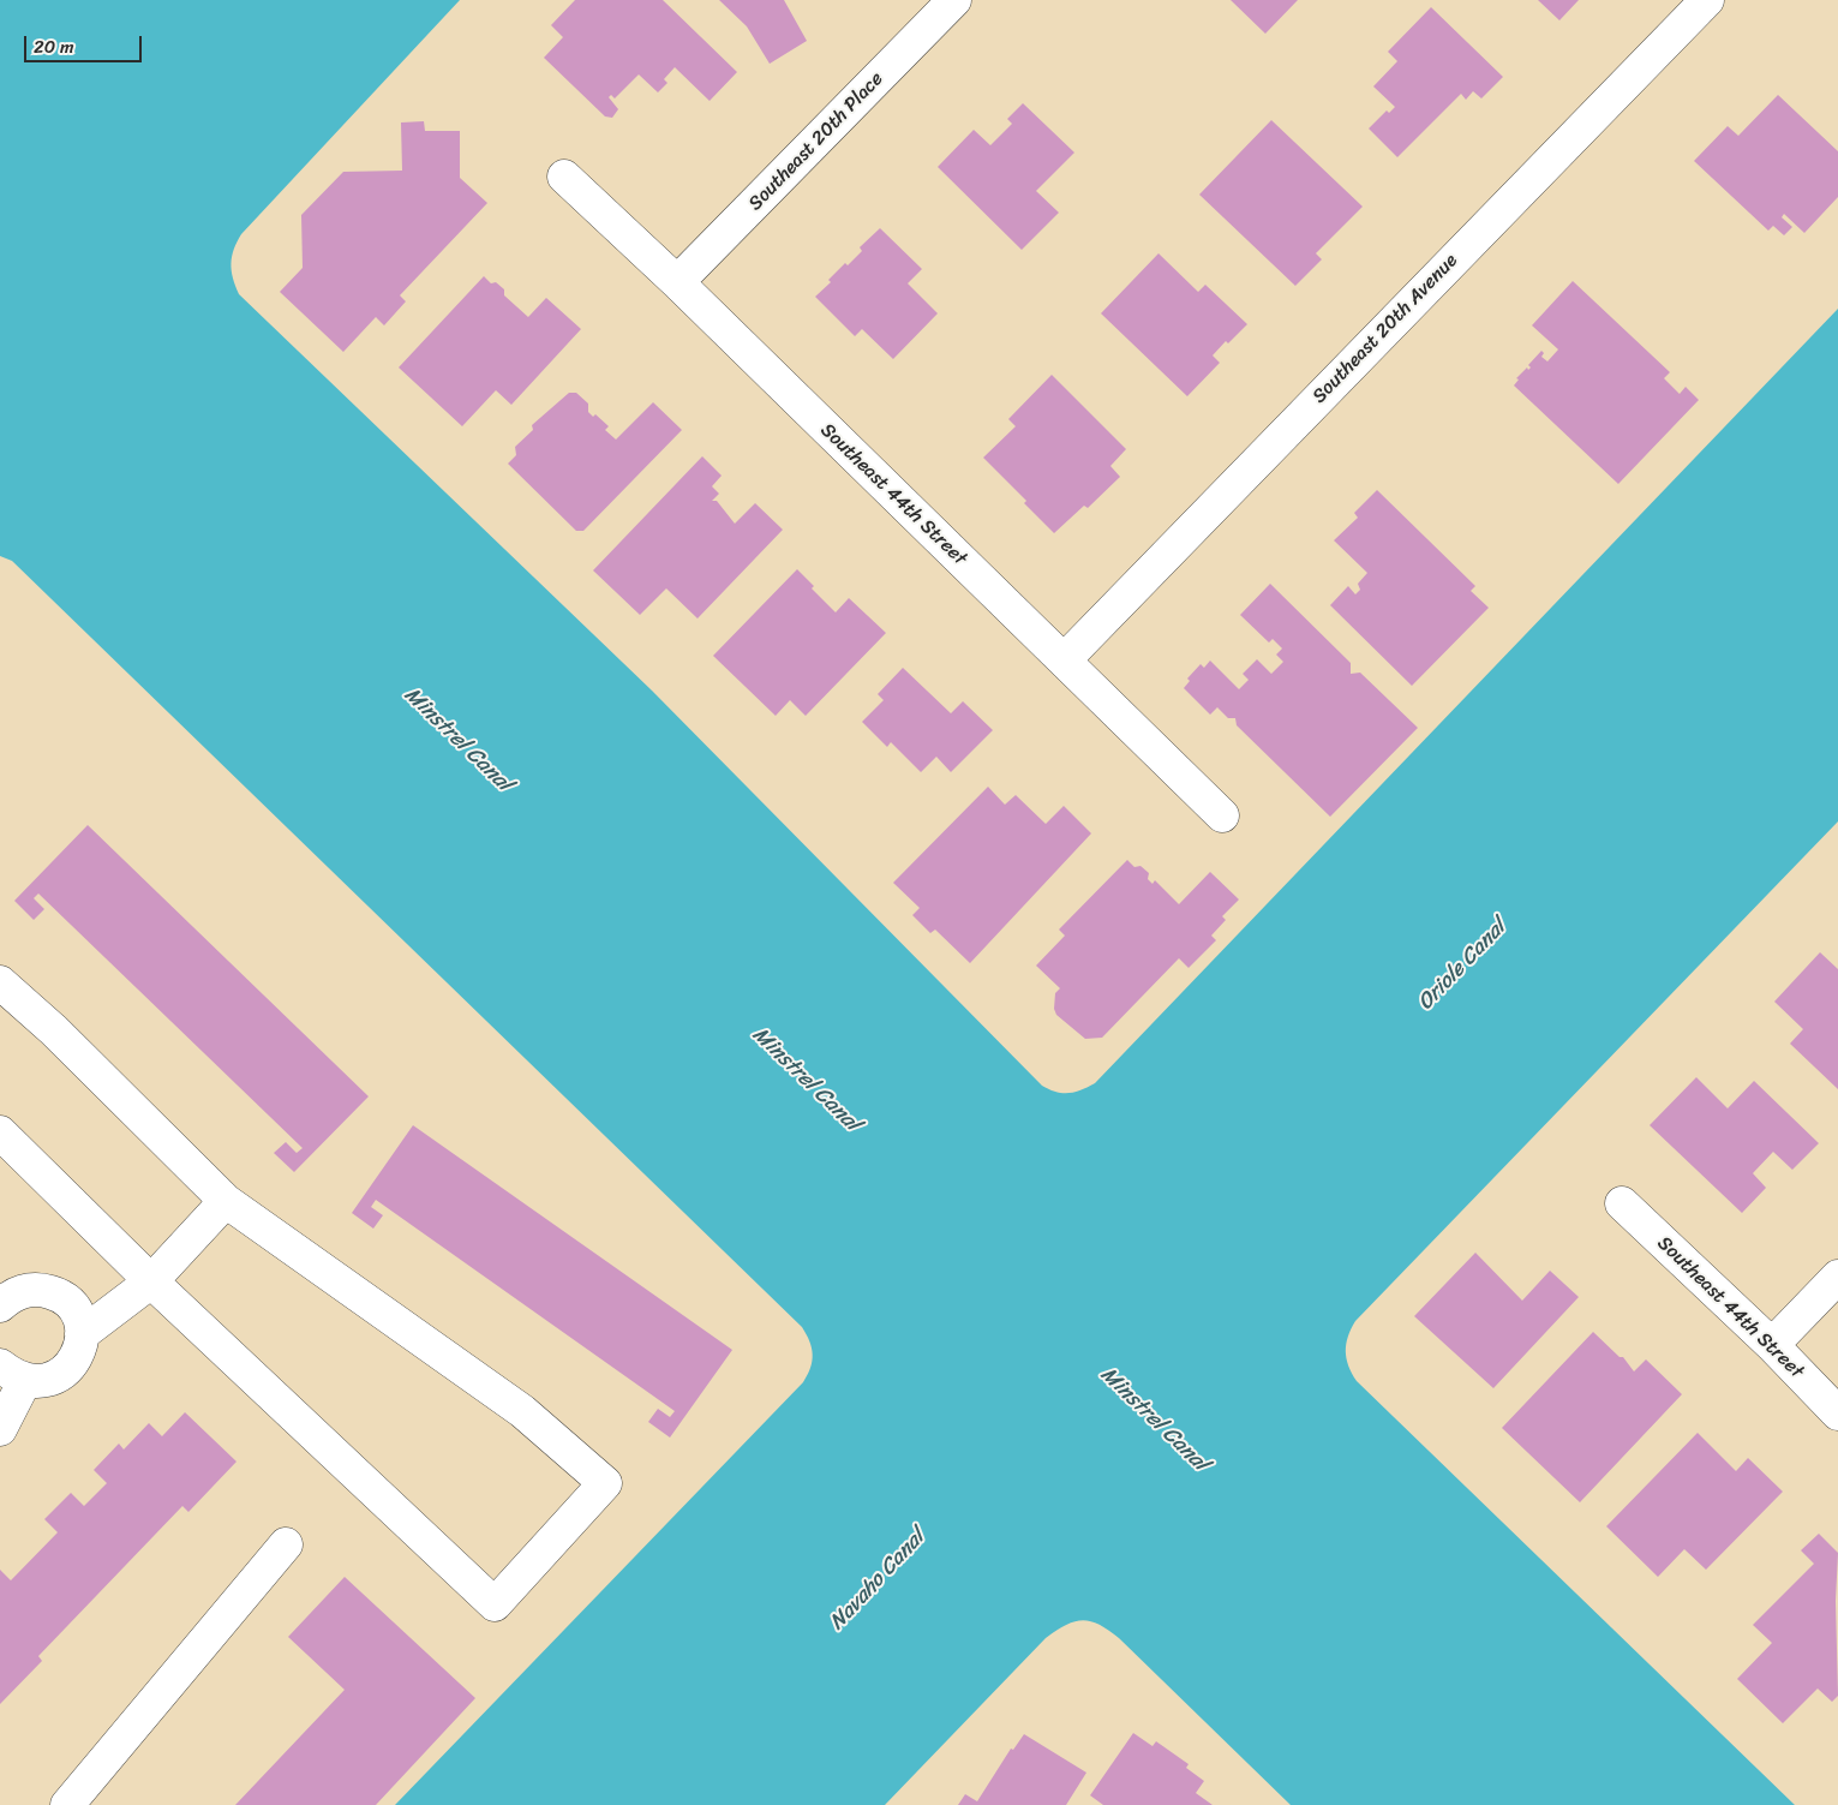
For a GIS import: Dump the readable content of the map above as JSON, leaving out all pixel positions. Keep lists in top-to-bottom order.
{
  "streets": {
    "street": ["Southeast 20th Place", "Southeast 20th Avenue", "Southeast 44th Street"]
  },
  "crossings": [
    ["Southeast 20th Place", "Southeast 44th Street"],
    ["Southeast 20th Avenue", "Southeast 44th Street"]
  ],
  "water": ["Minstrel Canal", "Oriole Canal", "Navaho Canal"],
  "scale_bar": "20 m"
}
